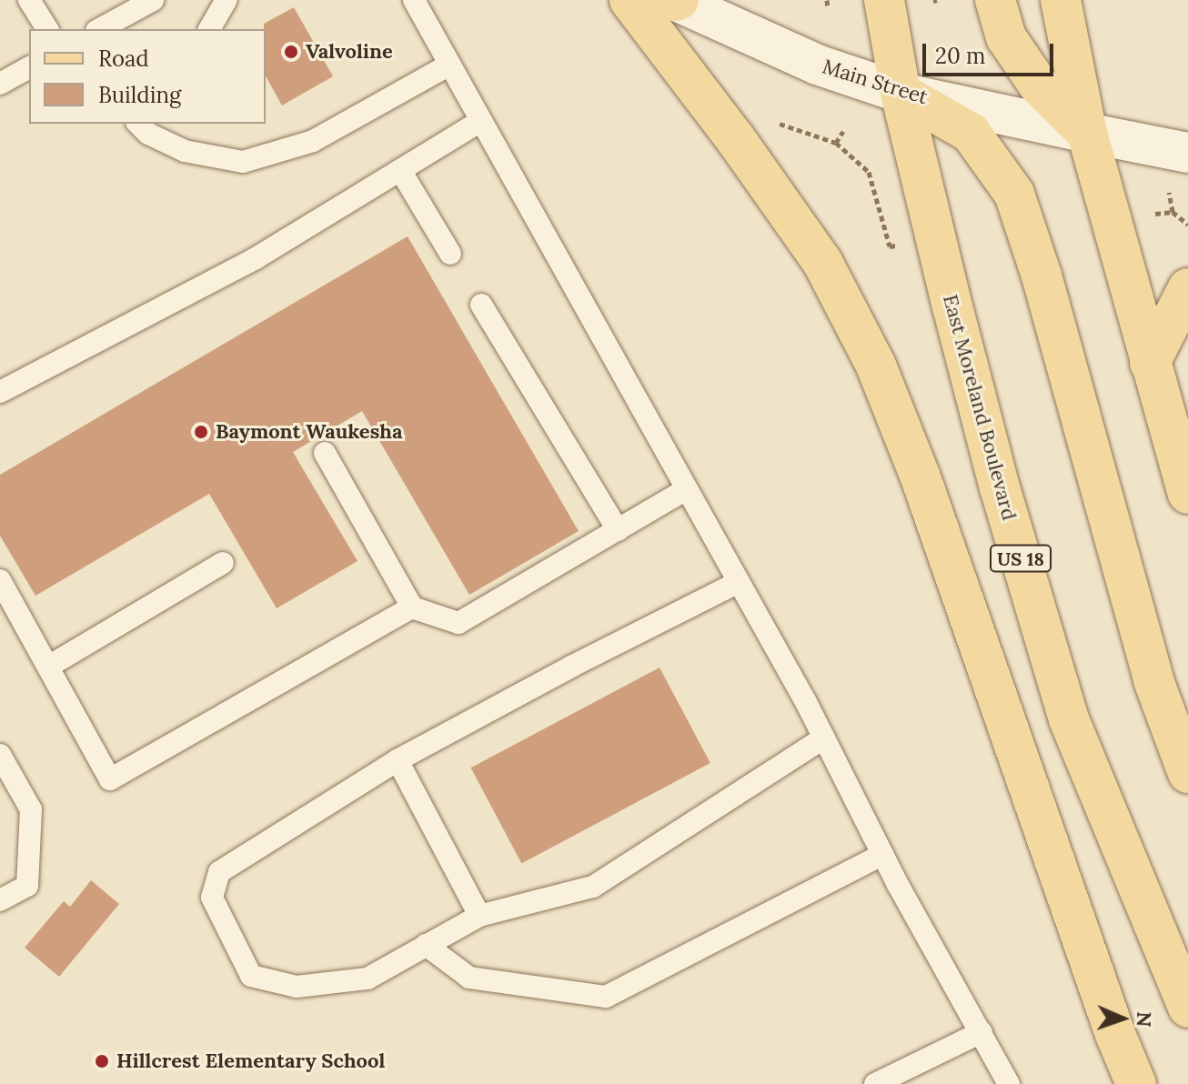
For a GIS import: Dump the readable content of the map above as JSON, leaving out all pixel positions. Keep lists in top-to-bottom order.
{
  "streets": {
    "main road": ["Main Street", "East Moreland Boulevard", "US 18"]
  },
  "crossings": [
    ["Main Street", "East Moreland Boulevard"]
  ],
  "places": ["Valvoline", "Baymont Waukesha", "Hillcrest Elementary School"],
  "legend": ["Road", "Building"],
  "scale_bar": "20 m",
  "north": "right"
}
